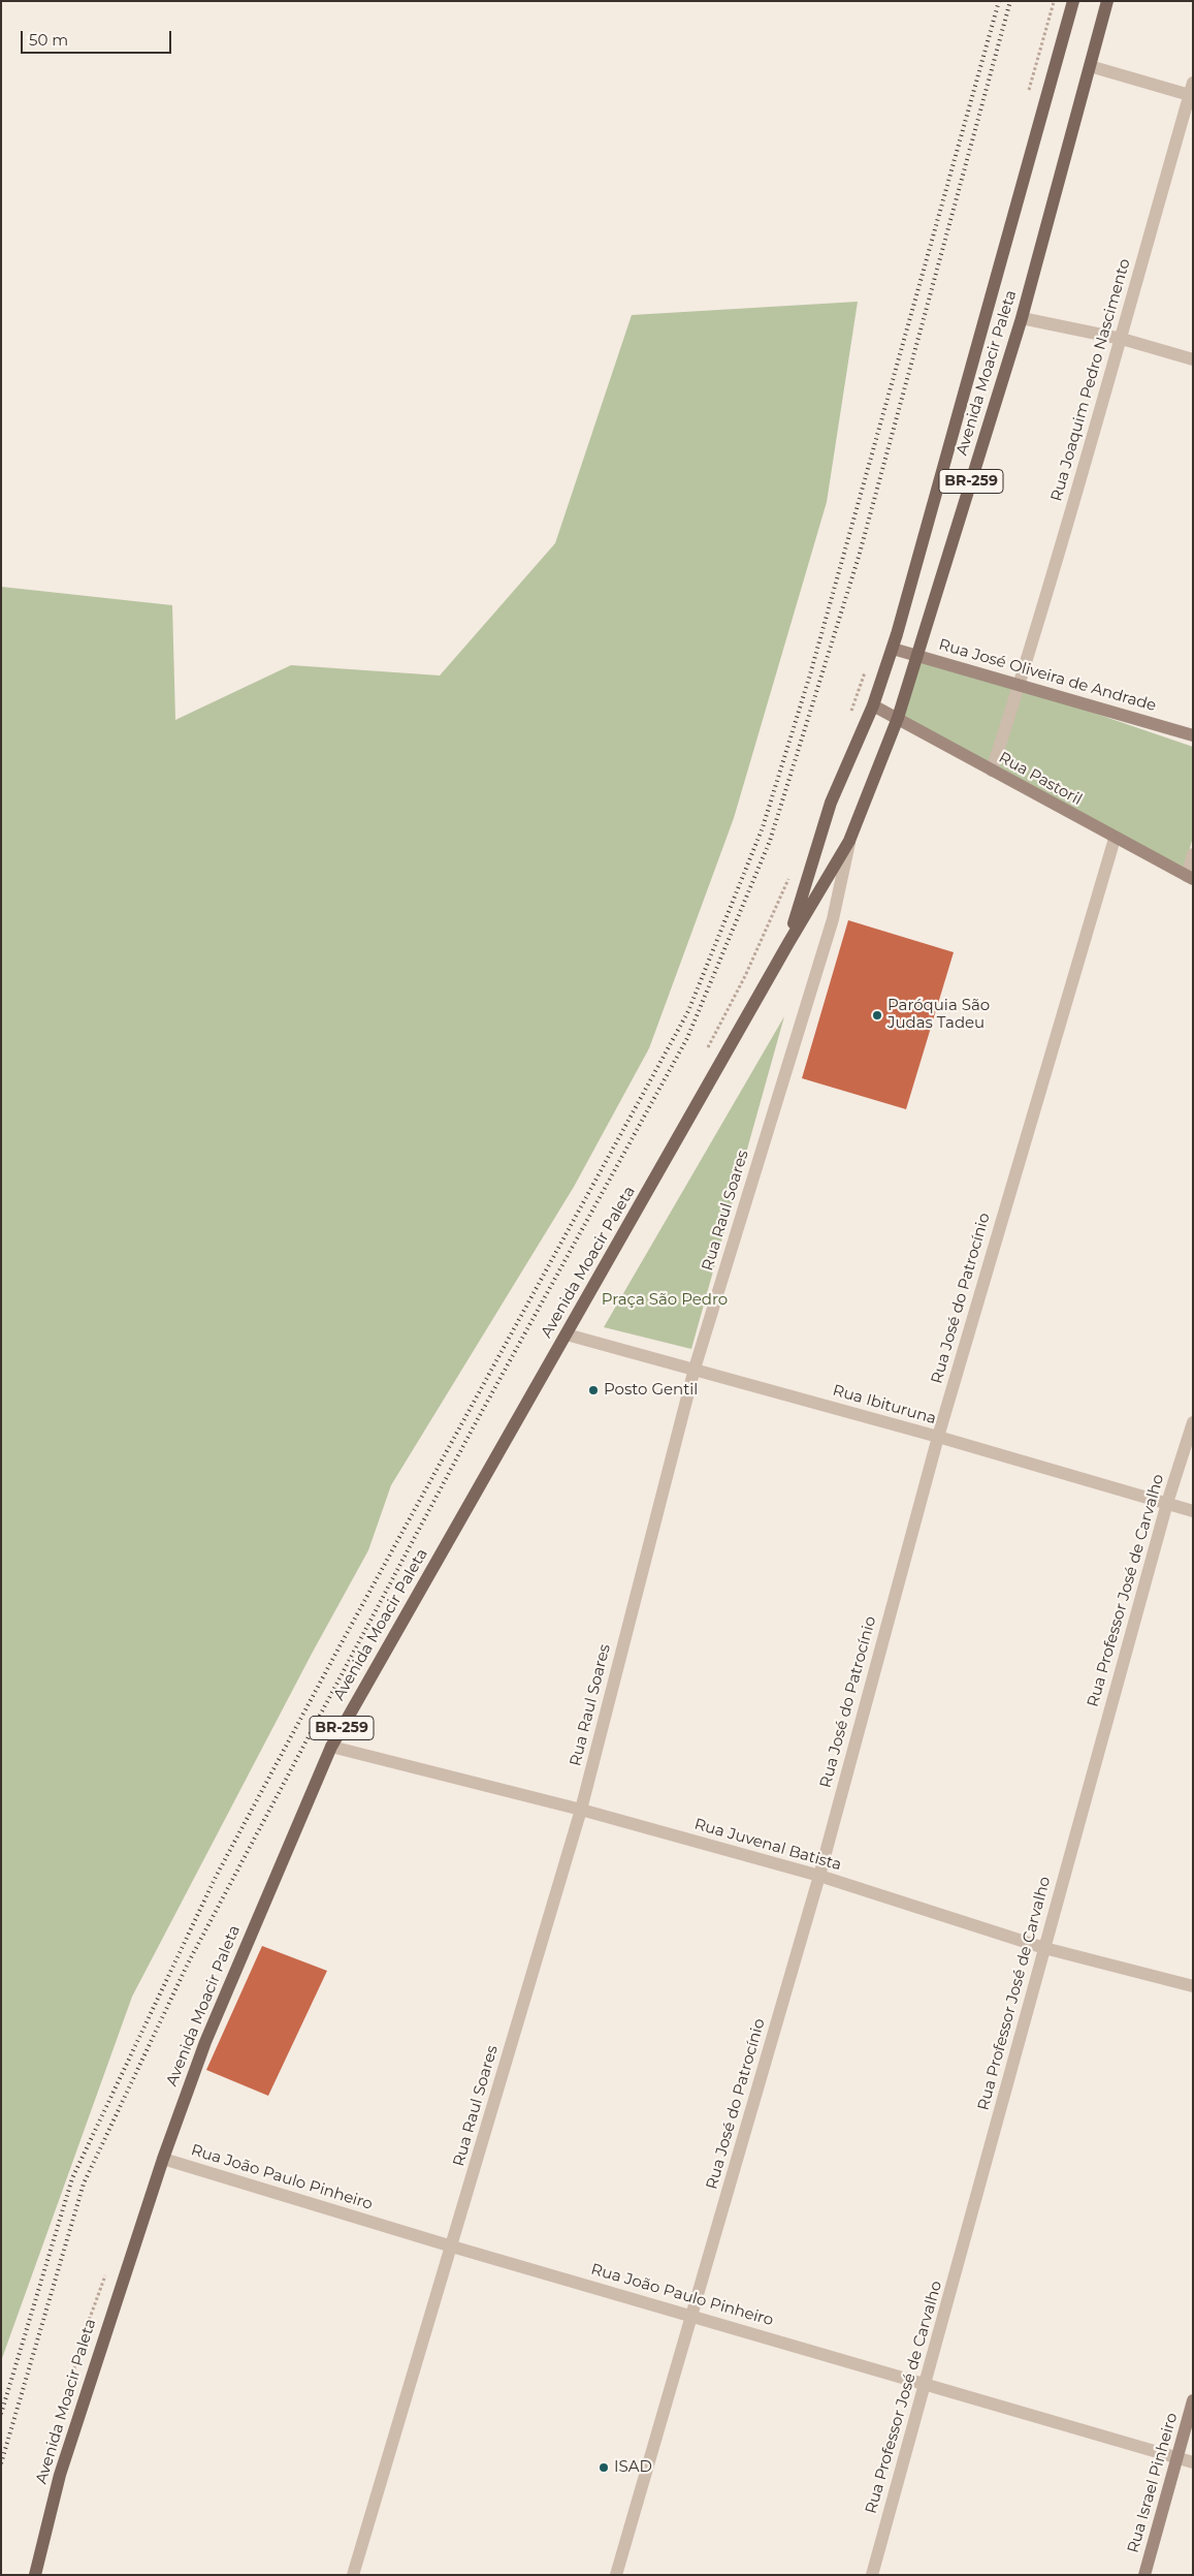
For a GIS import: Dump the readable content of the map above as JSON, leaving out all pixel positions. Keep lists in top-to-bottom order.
{
  "streets": {
    "main road": ["Avenida Moacir Paleta", "BR-259"],
    "street": [
      "Rua Joaquim Pedro Nascimento",
      "Rua José Oliveira de Andrade",
      "Rua Pastoril",
      "Rua Raul Soares",
      "Rua José do Patrocínio",
      "Rua Ibituruna",
      "Rua Professor José de Carvalho",
      "Rua Juvenal Batista",
      "Rua João Paulo Pinheiro",
      "Rua Israel Pinheiro"
    ]
  },
  "crossings": [
    ["Avenida Moacir Paleta", "Rua José Oliveira de Andrade"],
    ["Avenida Moacir Paleta", "Rua Pastoril"],
    ["Avenida Moacir Paleta", "Rua Raul Soares"],
    ["Avenida Moacir Paleta", "Rua Ibituruna"],
    ["Avenida Moacir Paleta", "Rua Juvenal Batista"],
    ["Avenida Moacir Paleta", "Rua João Paulo Pinheiro"],
    ["Rua Joaquim Pedro Nascimento", "Rua José Oliveira de Andrade"],
    ["Rua Joaquim Pedro Nascimento", "Rua Pastoril"],
    ["Rua Pastoril", "Rua José do Patrocínio"],
    ["Rua Raul Soares", "Rua Ibituruna"],
    ["Rua Raul Soares", "Rua Juvenal Batista"],
    ["Rua Raul Soares", "Rua João Paulo Pinheiro"],
    ["Rua José do Patrocínio", "Rua Ibituruna"],
    ["Rua José do Patrocínio", "Rua Juvenal Batista"],
    ["Rua José do Patrocínio", "Rua João Paulo Pinheiro"],
    ["Rua Ibituruna", "Rua Professor José de Carvalho"],
    ["Rua Professor José de Carvalho", "Rua Juvenal Batista"],
    ["Rua Professor José de Carvalho", "Rua João Paulo Pinheiro"],
    ["Rua João Paulo Pinheiro", "Rua Israel Pinheiro"]
  ],
  "parks": ["Praça São Pedro"],
  "places": ["Paróquia São Judas Tadeu", "Posto Gentil", "ISAD"],
  "scale_bar": "50 m"
}
